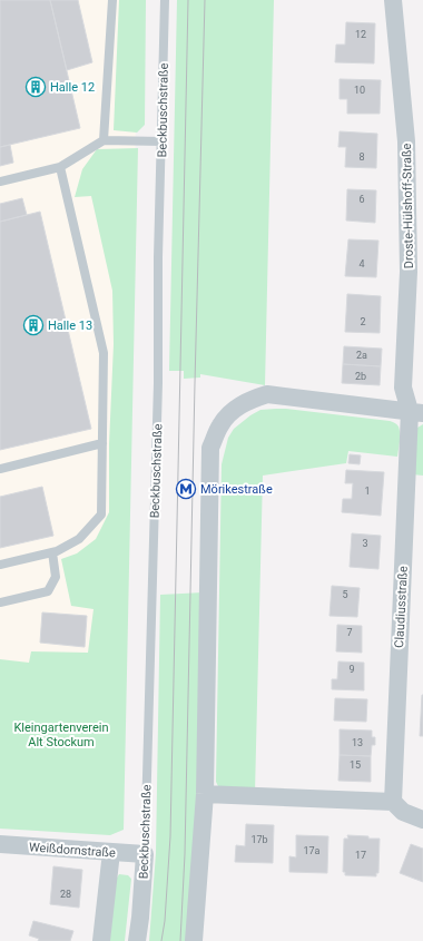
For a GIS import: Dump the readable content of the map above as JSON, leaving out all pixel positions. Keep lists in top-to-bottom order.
{
  "streets": {
    "street": [
      "Beckbuschstraße",
      "Droste-Hülshoff-Straße",
      "Claudiusstraße",
      "Weißdornstraße"
    ]
  },
  "crossings": [
    ["Beckbuschstraße", "Weißdornstraße"],
    ["Droste-Hülshoff-Straße", "Claudiusstraße"]
  ],
  "parks": ["Kleingartenverein Alt Stockum"],
  "places": {
    "building": ["Halle 12", "Halle 13"],
    "metro station": ["Mörikestraße"]
  },
  "house_numbers": [
    "12",
    "10",
    "8",
    "6",
    "4",
    "2",
    "2a",
    "2b",
    "1",
    "3",
    "5",
    "7",
    "9",
    "13",
    "15",
    "17b",
    "17a",
    "17",
    "28"
  ]
}
